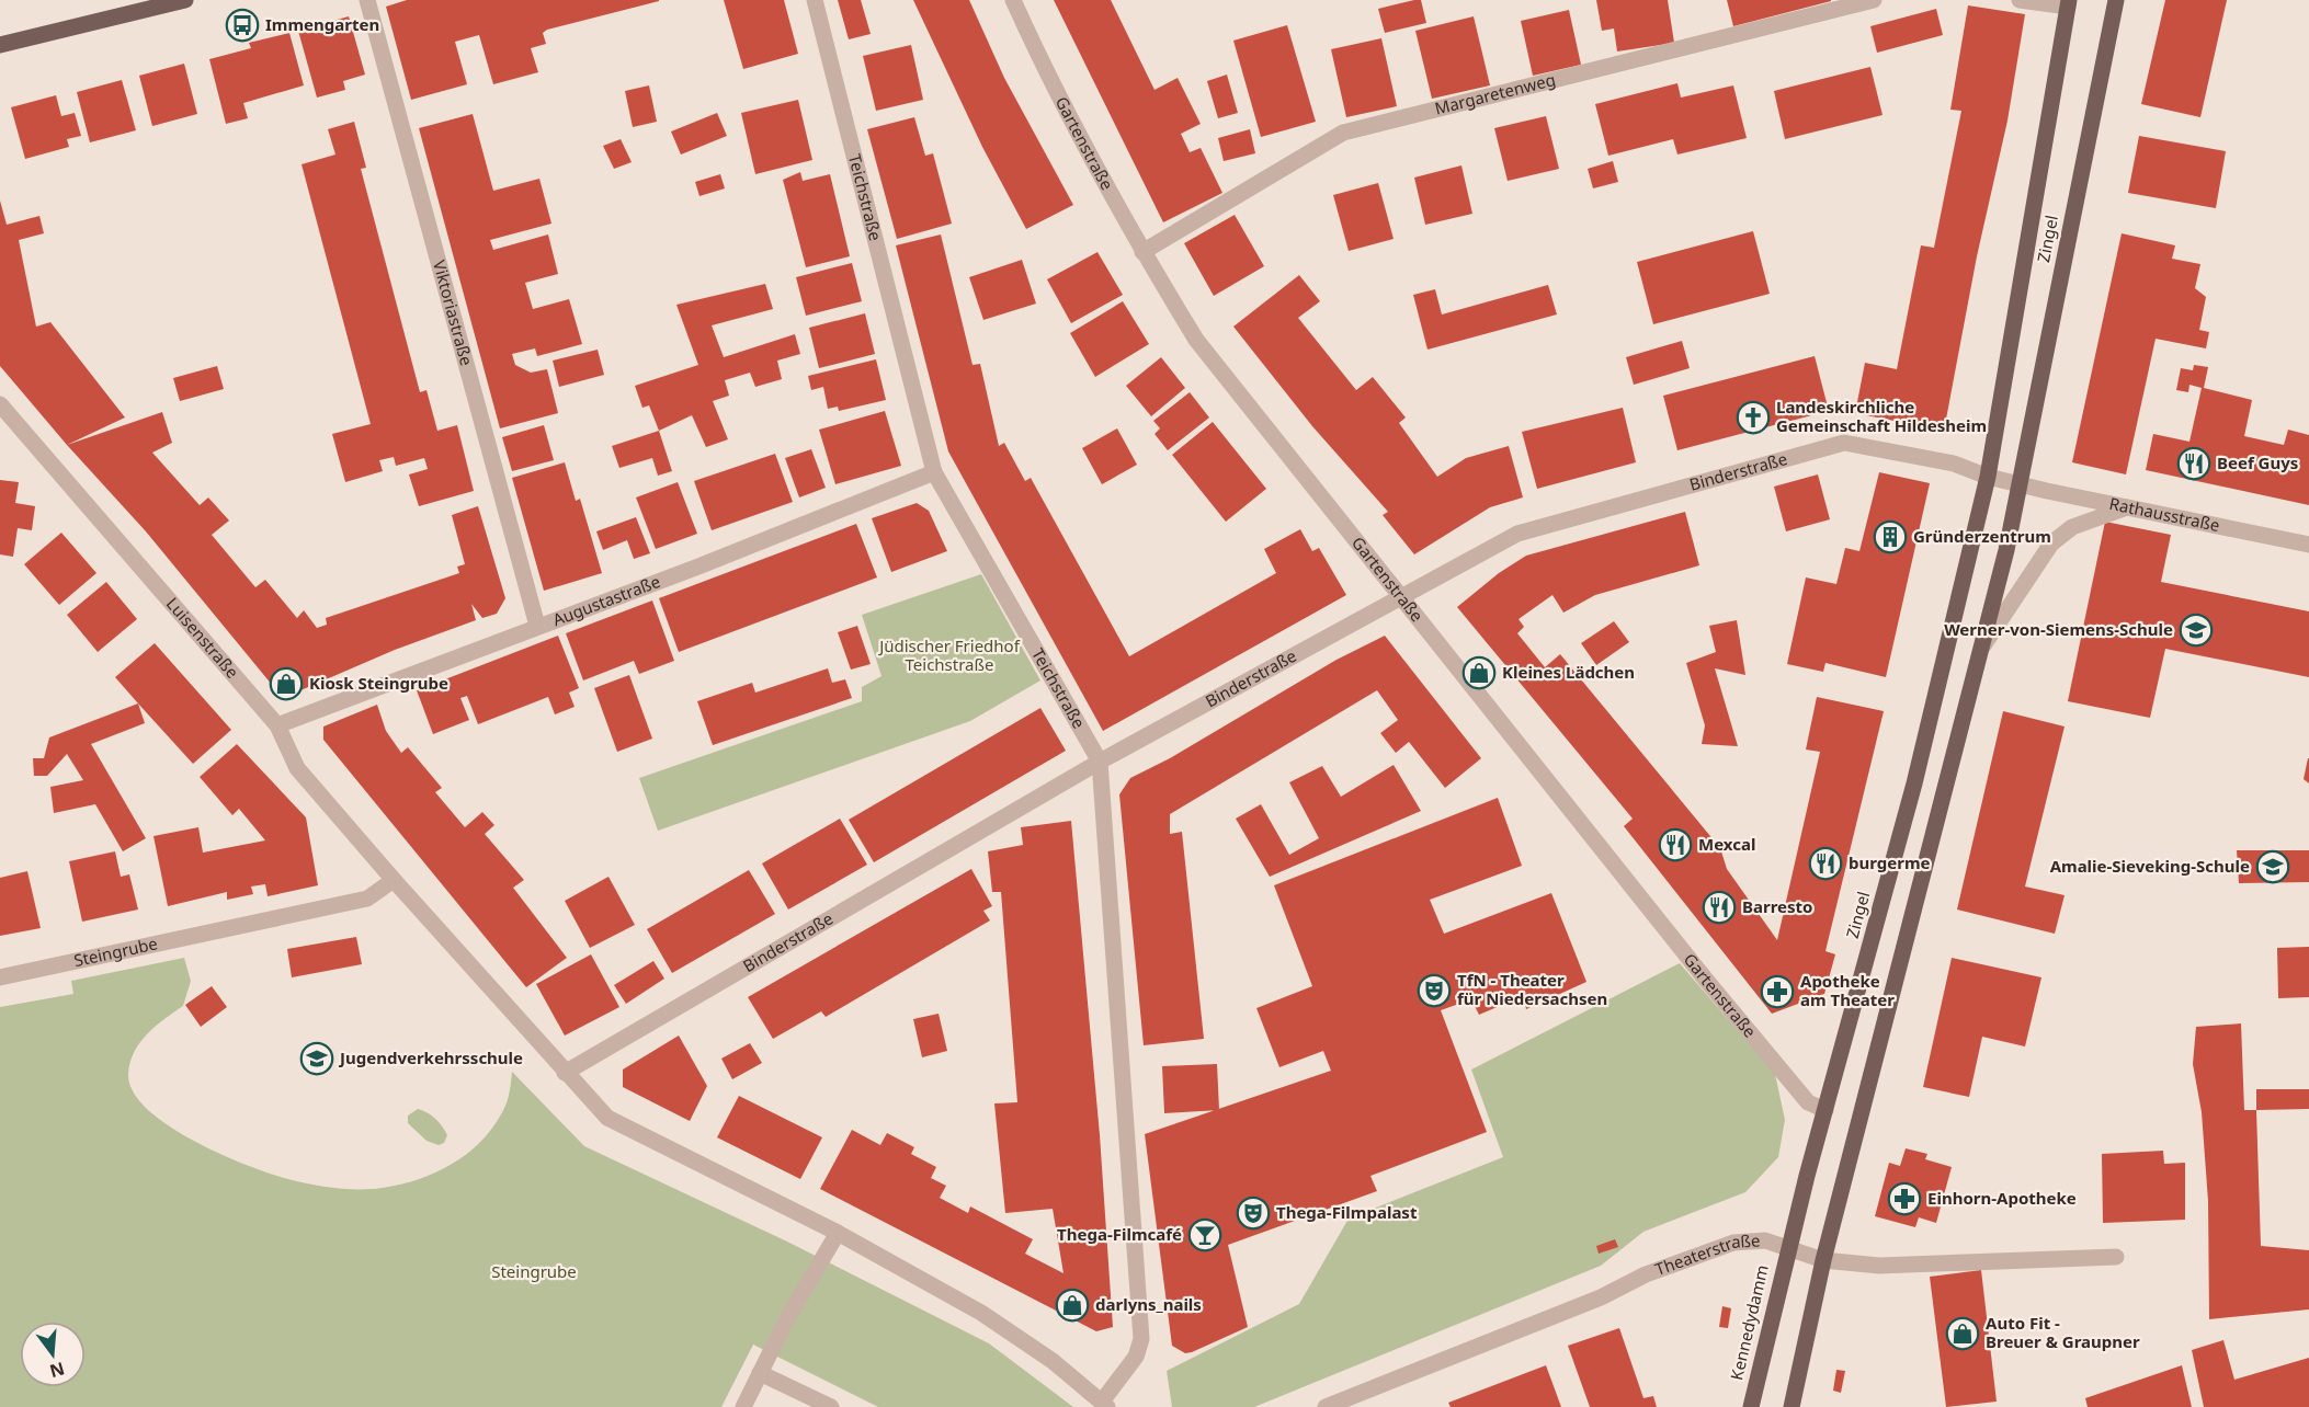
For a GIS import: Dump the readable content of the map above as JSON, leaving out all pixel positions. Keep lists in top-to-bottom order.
{
  "streets": {
    "main road": ["Zingel", "Kennedydamm"],
    "street": [
      "Margaretenweg",
      "Gartenstraße",
      "Teichstraße",
      "Viktoriastraße",
      "Binderstraße",
      "Rathausstraße",
      "Augustastraße",
      "Luisenstraße",
      "Steingrube",
      "Theaterstraße"
    ]
  },
  "crossings": [
    ["Margaretenweg", "Gartenstraße"],
    ["Gartenstraße", "Zingel"],
    ["Gartenstraße", "Binderstraße"],
    ["Teichstraße", "Binderstraße"],
    ["Teichstraße", "Augustastraße"],
    ["Zingel", "Binderstraße"],
    ["Zingel", "Rathausstraße"],
    ["Zingel", "Theaterstraße"],
    ["Zingel", "Kennedydamm"],
    ["Viktoriastraße", "Augustastraße"],
    ["Augustastraße", "Luisenstraße"],
    ["Luisenstraße", "Steingrube"],
    ["Theaterstraße", "Kennedydamm"]
  ],
  "parks": ["Jüdischer Friedhof Teichstraße", "Steingrube"],
  "places": {
    "bus stop": ["Immengarten"],
    "church": ["Landeskirchliche Gemeinschaft Hildesheim"],
    "restaurant": [
      "Beef Guys",
      "Mexcal",
      "burgerme",
      "Barresto"
    ],
    "building": ["Gründerzentrum"],
    "school or university": ["Werner-von-Siemens-Schule", "Amalie-Sieveking-Schule", "Jugendverkehrsschule"],
    "shop": [
      "Kleines Lädchen",
      "Kiosk Steingrube",
      "darlyns_nails",
      "Auto Fit - Breuer & Graupner"
    ],
    "theatre": ["TfN - Theater für Niedersachsen", "Thega-Filmpalast"],
    "pharmacy": ["Apotheke am Theater", "Einhorn-Apotheke"],
    "bar": ["Thega-Filmcafé"]
  },
  "north": "bottom"
}
